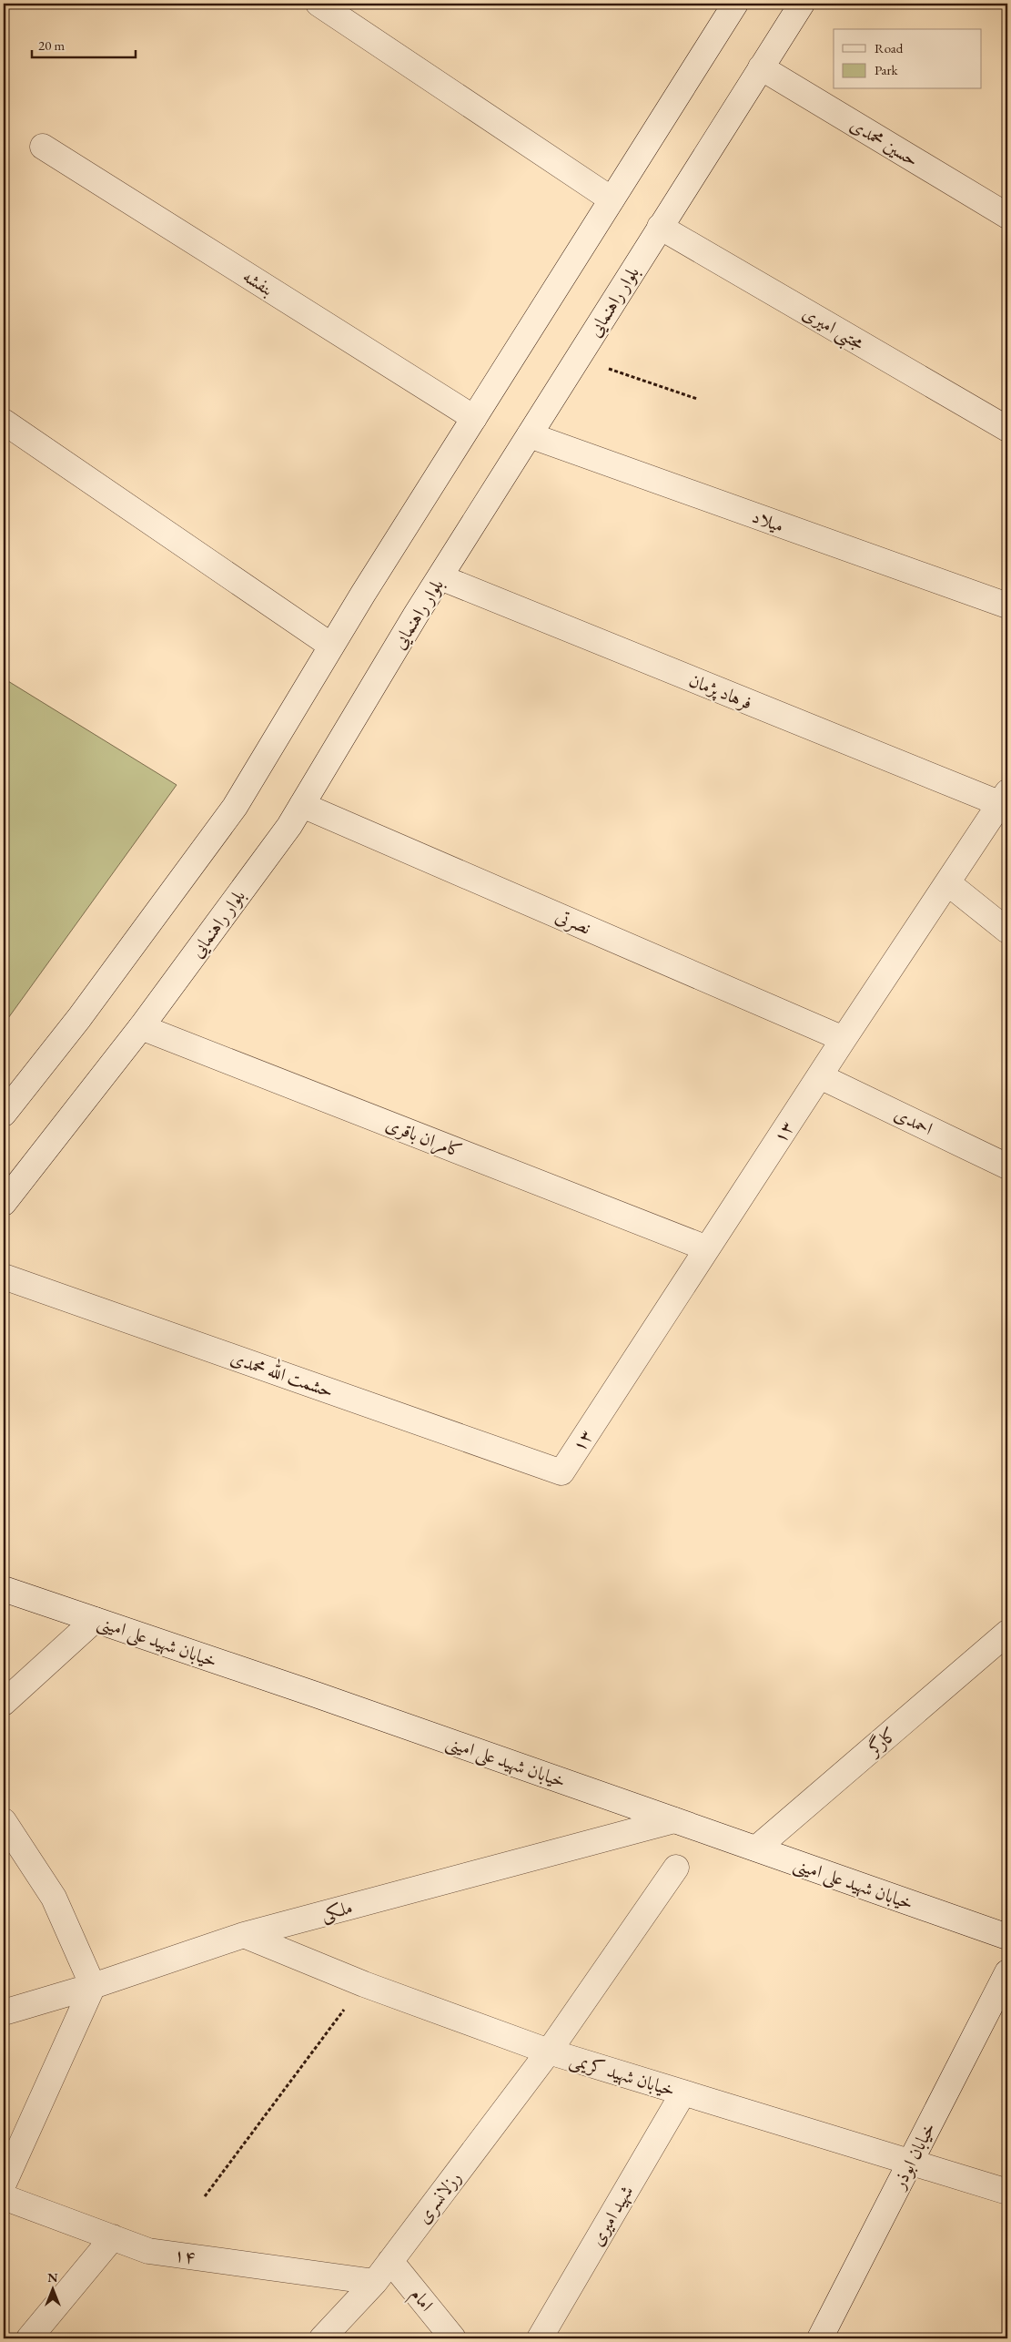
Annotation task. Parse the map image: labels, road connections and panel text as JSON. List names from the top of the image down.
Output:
{
  "streets": {
    "street": [
      "حسین محمدی",
      "بنفشه",
      "بلوار راهنمایی",
      "مجتبی امیری",
      "میلاد",
      "فرهاد پژمان",
      "نصرتی",
      "احمدی",
      "۱۳",
      "کامران باقری",
      "حشمت الله محمدی",
      "خیابان شهید علی امینی",
      "کارگر",
      "ملکی",
      "خیابان شهید کریمی",
      "خیابان ابوذر",
      "رزلانسری",
      "شهید امیری",
      "۱۴",
      "امام"
    ]
  },
  "crossings": [
    ["حسین محمدی", "بلوار راهنمایی"],
    ["بلوار راهنمایی", "مجتبی امیری"],
    ["بلوار راهنمایی", "میلاد"],
    ["بلوار راهنمایی", "فرهاد پژمان"],
    ["بلوار راهنمایی", "نصرتی"],
    ["بلوار راهنمایی", "کامران باقری"],
    ["فرهاد پژمان", "۱۳"],
    ["نصرتی", "۱۳"],
    ["احمدی", "۱۳"],
    ["۱۳", "کامران باقری"],
    ["۱۳", "حشمت الله محمدی"],
    ["خیابان شهید علی امینی", "کارگر"],
    ["خیابان شهید علی امینی", "ملکی"],
    ["ملکی", "خیابان شهید کریمی"],
    ["خیابان شهید کریمی", "خیابان ابوذر"],
    ["خیابان شهید کریمی", "رزلانسری"],
    ["خیابان شهید کریمی", "شهید امیری"],
    ["رزلانسری", "۱۴"],
    ["رزلانسری", "امام"]
  ],
  "legend": ["Road", "Park"],
  "scale_bar": "20 m",
  "north": "top"
}
